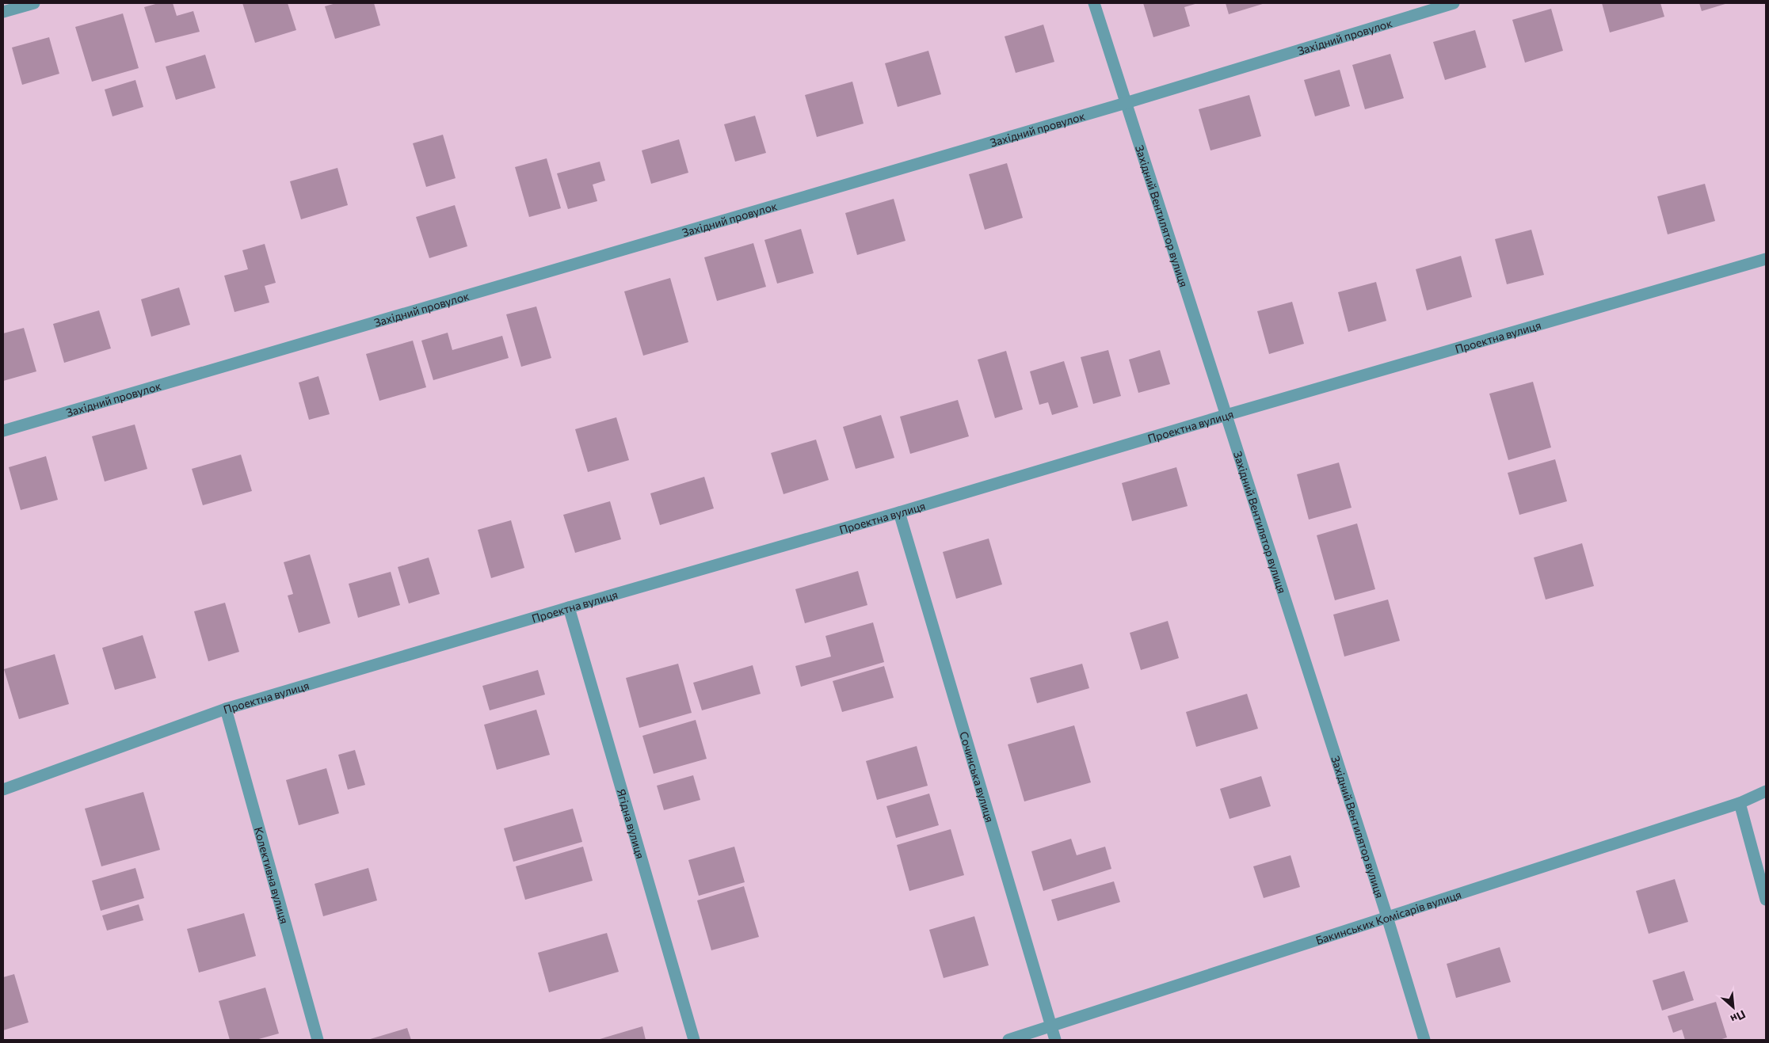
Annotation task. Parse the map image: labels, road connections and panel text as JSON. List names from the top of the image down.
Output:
{
  "streets": {
    "street": [
      "Західний провулок",
      "Західний Вентилятор вулиця",
      "Проектна вулиця",
      "Сочинська вулиця",
      "Ягідна вулиця",
      "Колективна вулиця",
      "Бакинських Комісарів вулиця"
    ]
  },
  "crossings": [
    ["Західний провулок", "Західний Вентилятор вулиця"],
    ["Західний Вентилятор вулиця", "Проектна вулиця"],
    ["Західний Вентилятор вулиця", "Бакинських Комісарів вулиця"],
    ["Проектна вулиця", "Сочинська вулиця"],
    ["Проектна вулиця", "Ягідна вулиця"],
    ["Проектна вулиця", "Колективна вулиця"],
    ["Сочинська вулиця", "Бакинських Комісарів вулиця"]
  ],
  "north": "bottom right"
}
